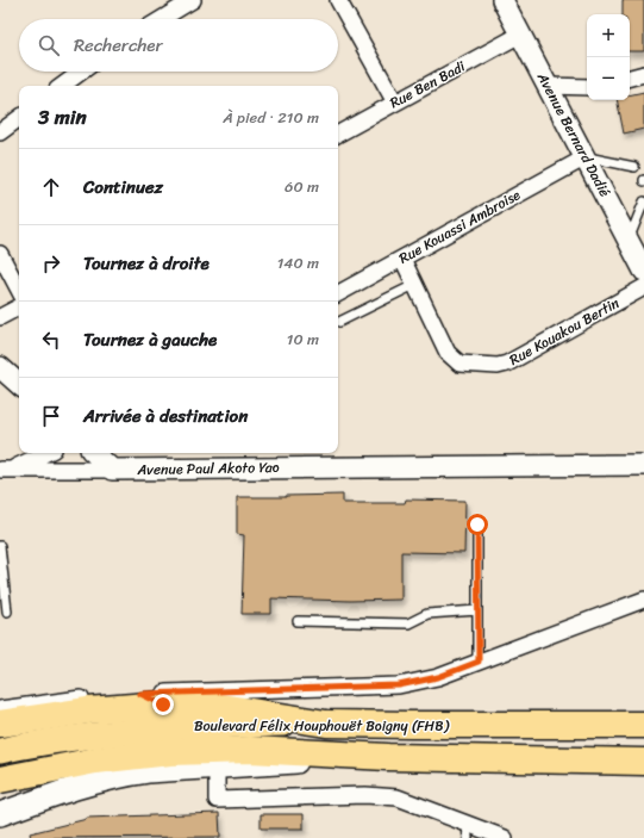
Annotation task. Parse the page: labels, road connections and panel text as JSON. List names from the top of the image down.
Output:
{
  "streets": {
    "highway": ["Boulevard Félix Houphouët Boigny (FHB)"],
    "street": [
      "Rue Ben Badi",
      "Avenue Bernard Dadié",
      "Rue Kouassi Ambroise",
      "Rue Kouakou Bertin",
      "Avenue Paul Akoto Yao"
    ]
  },
  "crossings": [
    ["Rue Ben Badi", "Avenue Bernard Dadié"],
    ["Avenue Bernard Dadié", "Rue Kouassi Ambroise"],
    ["Rue Kouassi Ambroise", "Rue Kouakou Bertin"]
  ],
  "page": {
    "map_buttons": ["+", "−"],
    "search": "Rechercher",
    "heading": ["3 min", "À pied · 210 m"],
    "list": [
      ["Continuez", "60 m"],
      ["Tournez à droite", "140 m"],
      ["Tournez à gauche", "10 m"],
      "Arrivée à destination"
    ]
  }
}
